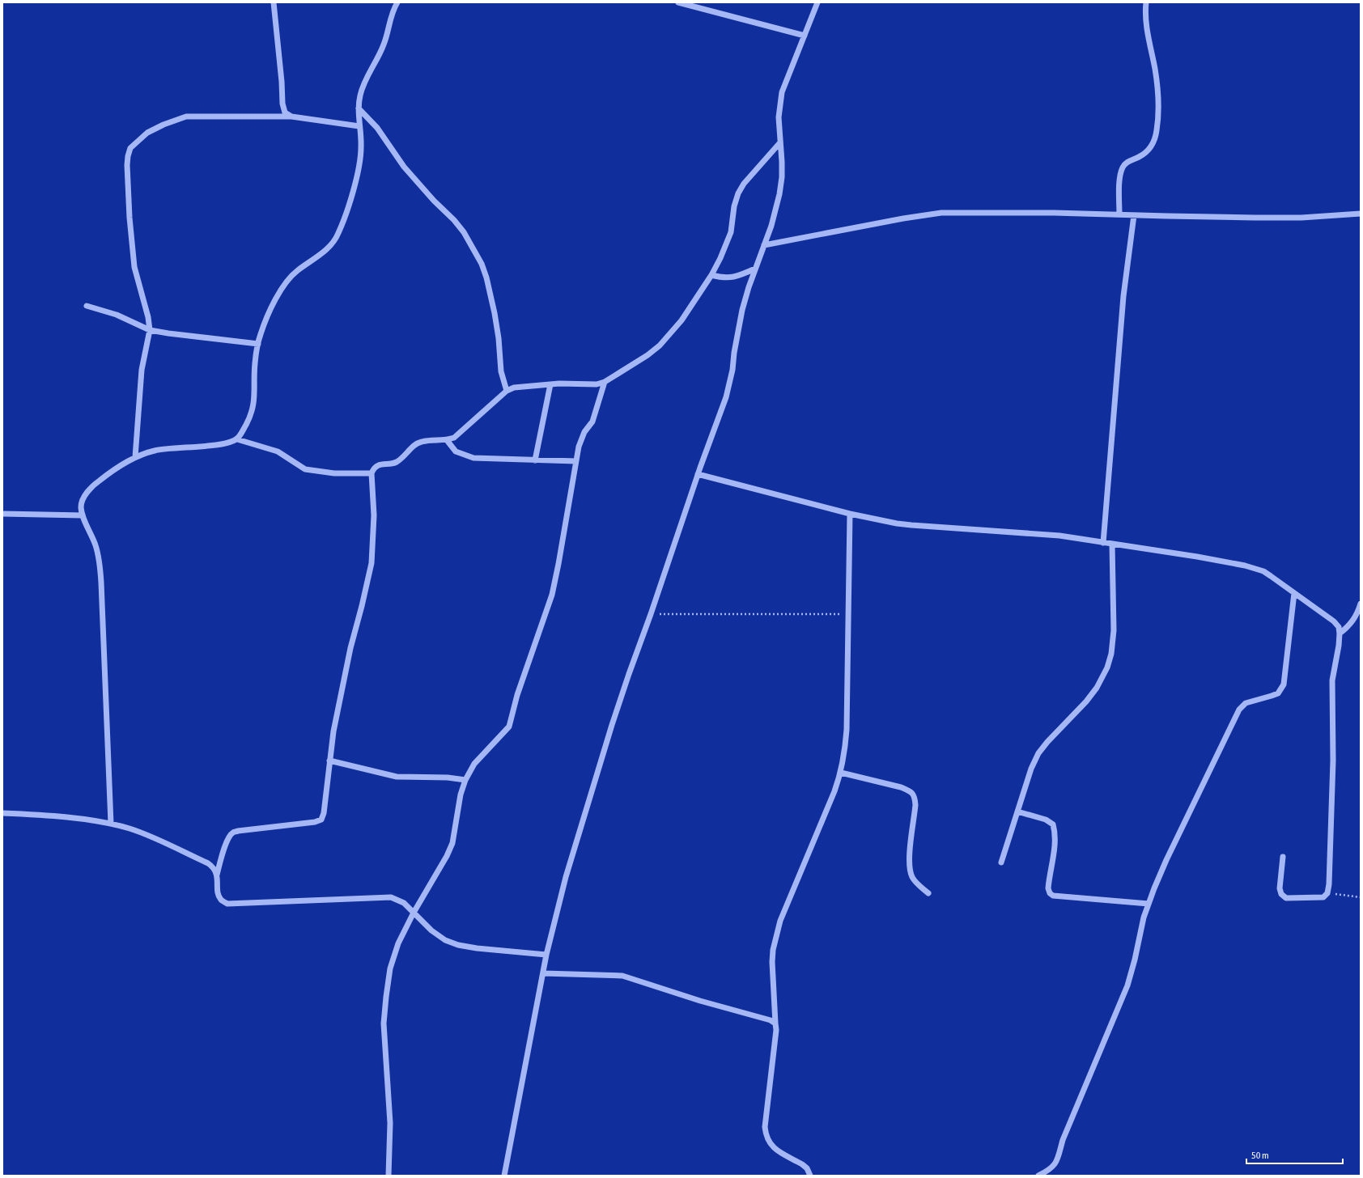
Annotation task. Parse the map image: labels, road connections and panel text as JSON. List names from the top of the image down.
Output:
{
  "scale_bar": "50 m"
}
